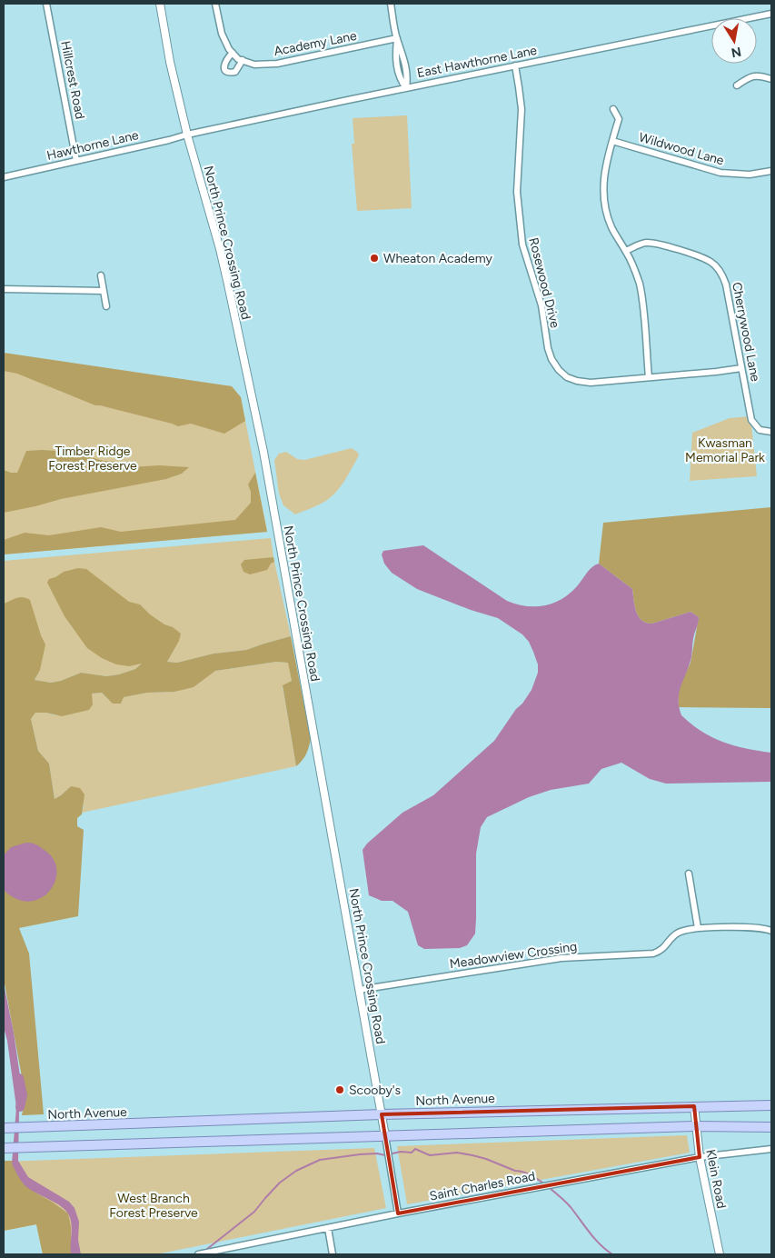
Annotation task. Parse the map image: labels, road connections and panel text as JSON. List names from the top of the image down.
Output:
{
  "streets": {
    "main road": ["North Avenue"],
    "street": [
      "Academy Lane",
      "East Hawthorne Lane",
      "Hillcrest Road",
      "Hawthorne Lane",
      "Wildwood Lane",
      "North Prince Crossing Road",
      "Rosewood Drive",
      "Cherrywood Lane",
      "Meadowview Crossing",
      "Klein Road",
      "Saint Charles Road"
    ]
  },
  "crossings": [
    ["East Hawthorne Lane", "Hawthorne Lane"],
    ["East Hawthorne Lane", "North Prince Crossing Road"],
    ["East Hawthorne Lane", "Rosewood Drive"],
    ["Hillcrest Road", "Hawthorne Lane"],
    ["Hawthorne Lane", "North Prince Crossing Road"],
    ["North Prince Crossing Road", "Meadowview Crossing"],
    ["North Prince Crossing Road", "North Avenue"],
    ["North Prince Crossing Road", "Saint Charles Road"],
    ["Rosewood Drive", "Cherrywood Lane"],
    ["North Avenue", "Klein Road"],
    ["Klein Road", "Saint Charles Road"]
  ],
  "parks": ["Kwasman Memorial Park", "Timber Ridge Forest Preserve", "West Branch Forest Preserve"],
  "places": ["Wheaton Academy", "Scooby's"],
  "north": "bottom"
}
